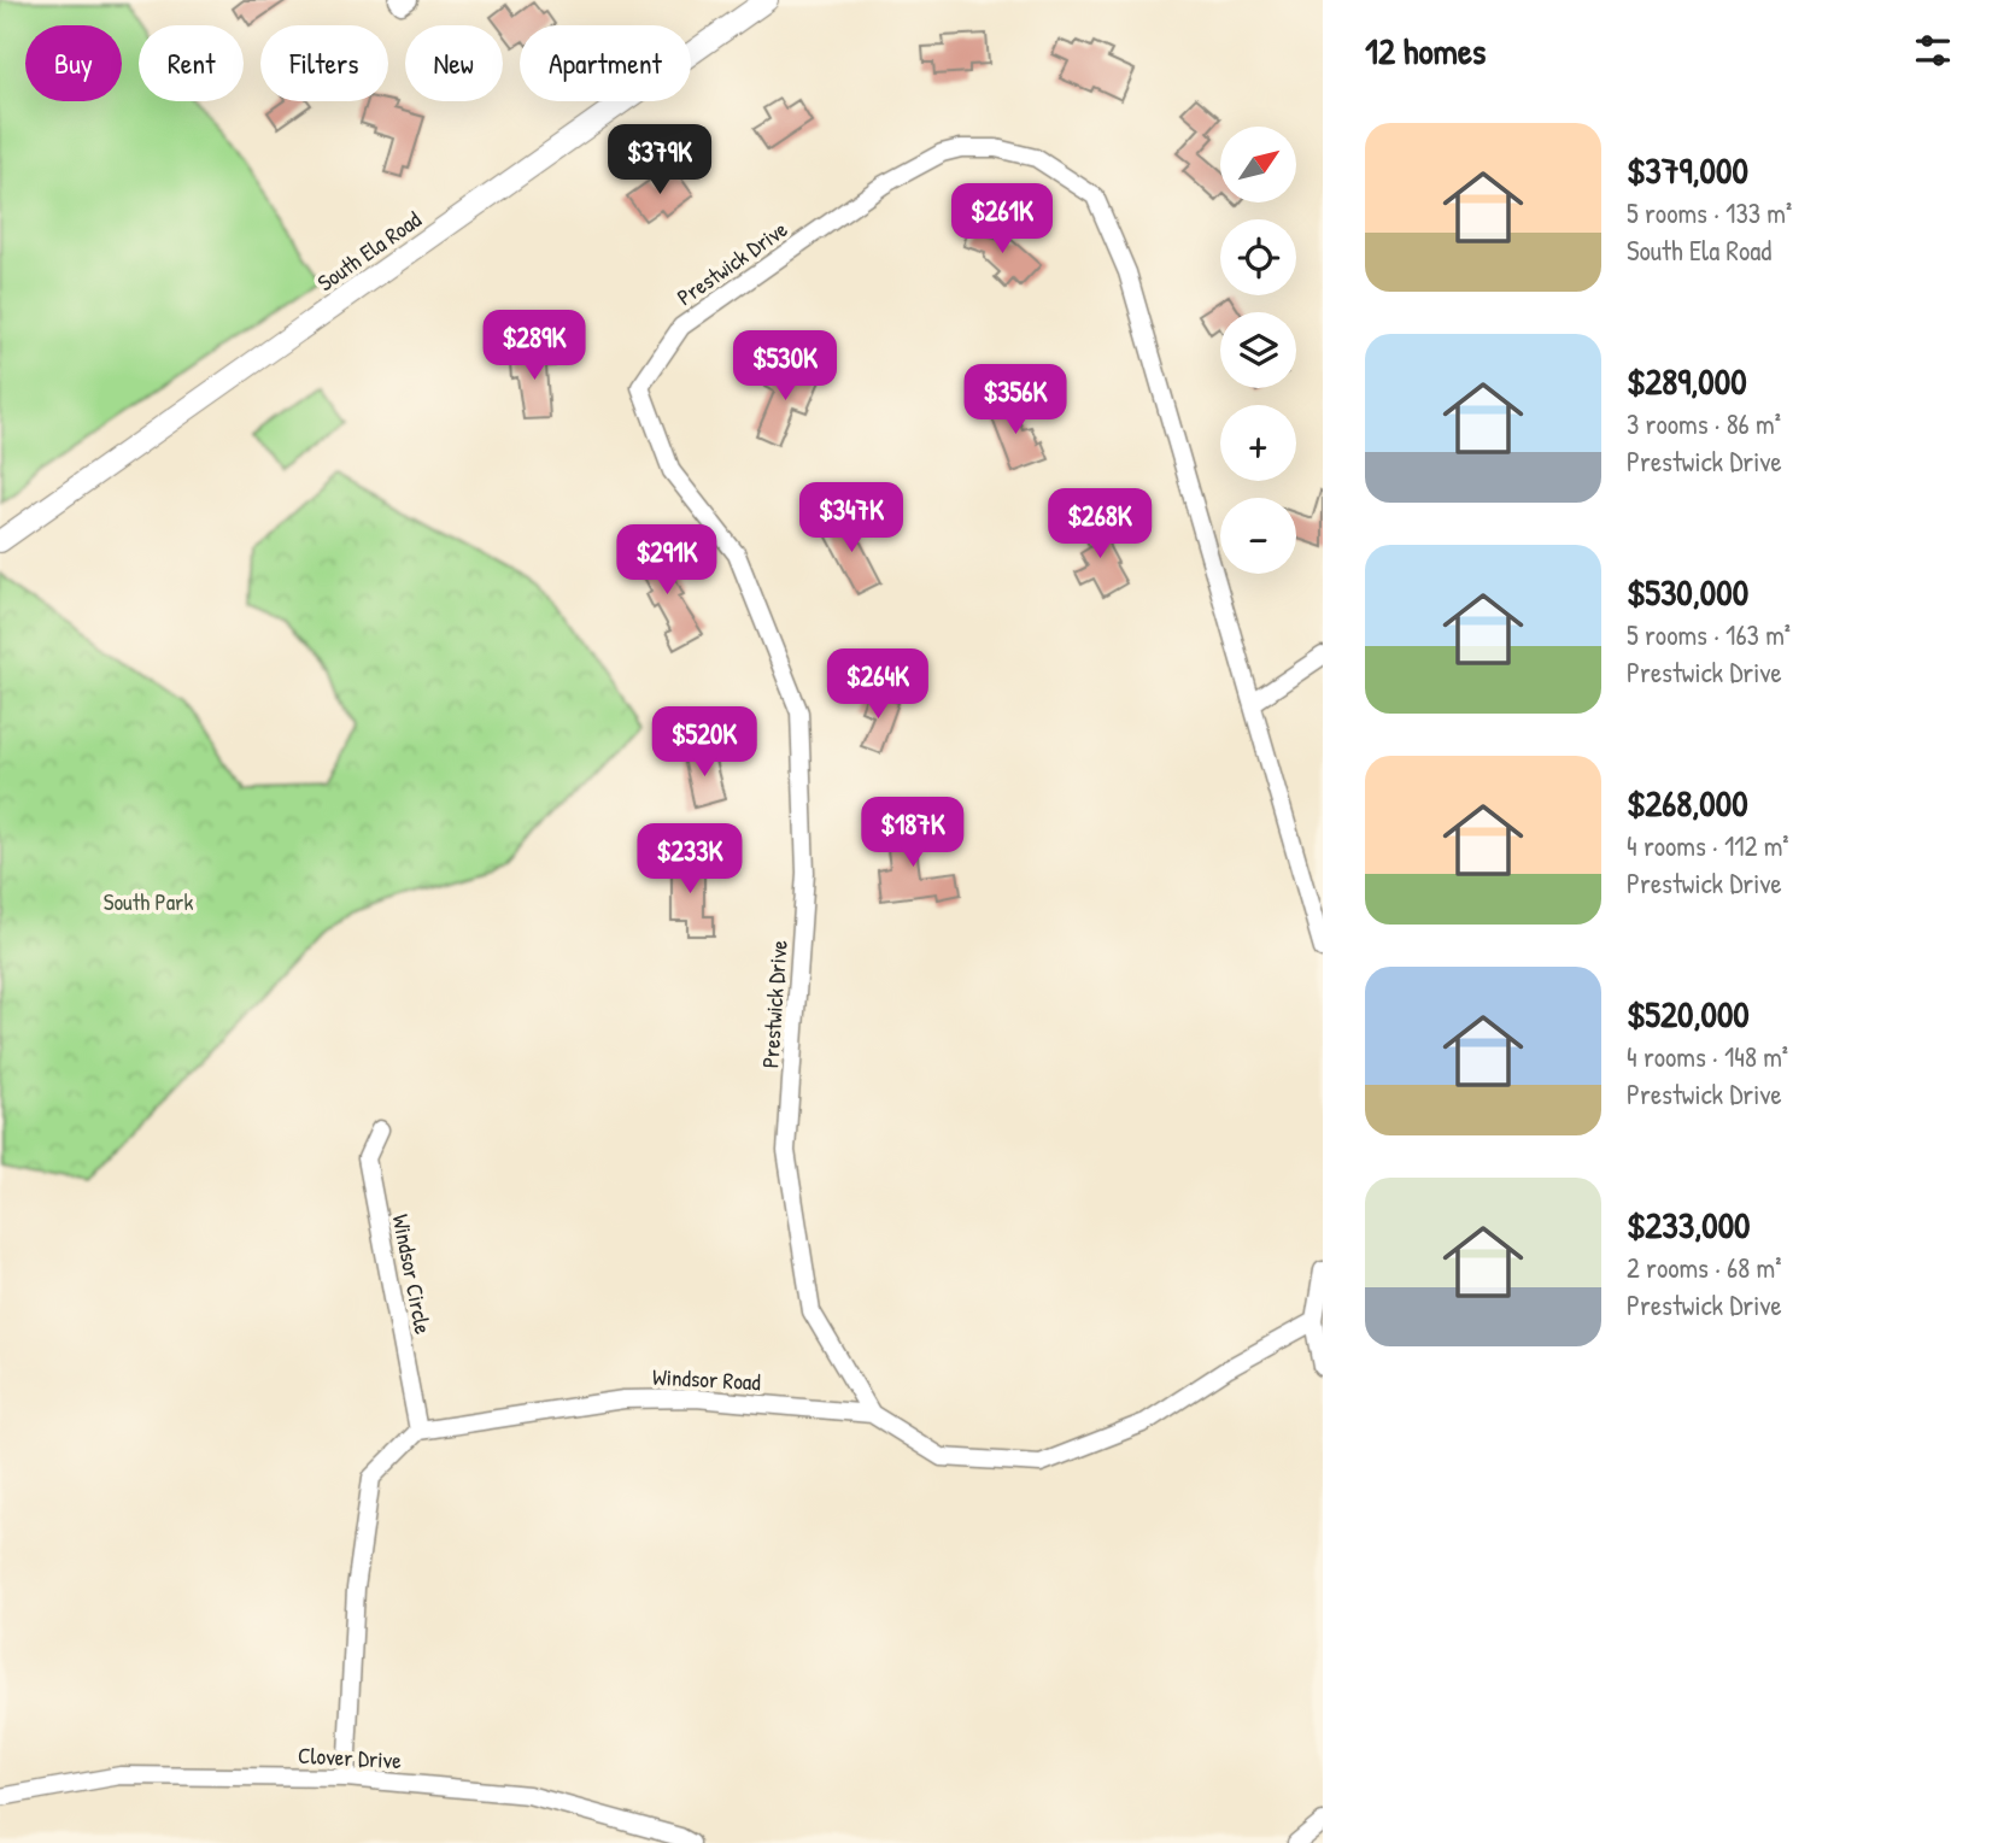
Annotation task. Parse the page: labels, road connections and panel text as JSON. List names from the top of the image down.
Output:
{
  "streets": {
    "main road": ["South Ela Road"],
    "street": [
      "Prestwick Drive",
      "Windsor Circle",
      "Windsor Road",
      "Clover Drive"
    ]
  },
  "crossings": [
    ["Prestwick Drive", "Windsor Road"],
    ["Windsor Circle", "Windsor Road"]
  ],
  "parks": ["South Park"],
  "north": "top right",
  "page": {
    "heading": "12 homes",
    "chip": [
      "Buy",
      "Rent",
      "Filters",
      "New",
      "Apartment"
    ],
    "list": [
      {
        "name": "$379,000",
        "note": "5 rooms · 133 m² · South Ela Road"
      },
      {
        "name": "$289,000",
        "note": "3 rooms · 86 m² · Prestwick Drive"
      },
      {
        "name": "$530,000",
        "note": "5 rooms · 163 m² · Prestwick Drive"
      },
      {
        "name": "$268,000",
        "note": "4 rooms · 112 m² · Prestwick Drive"
      },
      {
        "name": "$520,000",
        "note": "4 rooms · 148 m² · Prestwick Drive"
      },
      {
        "name": "$233,000",
        "note": "2 rooms · 68 m² · Prestwick Drive"
      }
    ],
    "price": [
      "$379K",
      "$261K",
      "$289K",
      "$530K",
      "$356K",
      "$347K",
      "$268K",
      "$291K",
      "$264K",
      "$520K",
      "$187K",
      "$233K"
    ],
    "map_buttons": ["+", "−"]
  }
}
